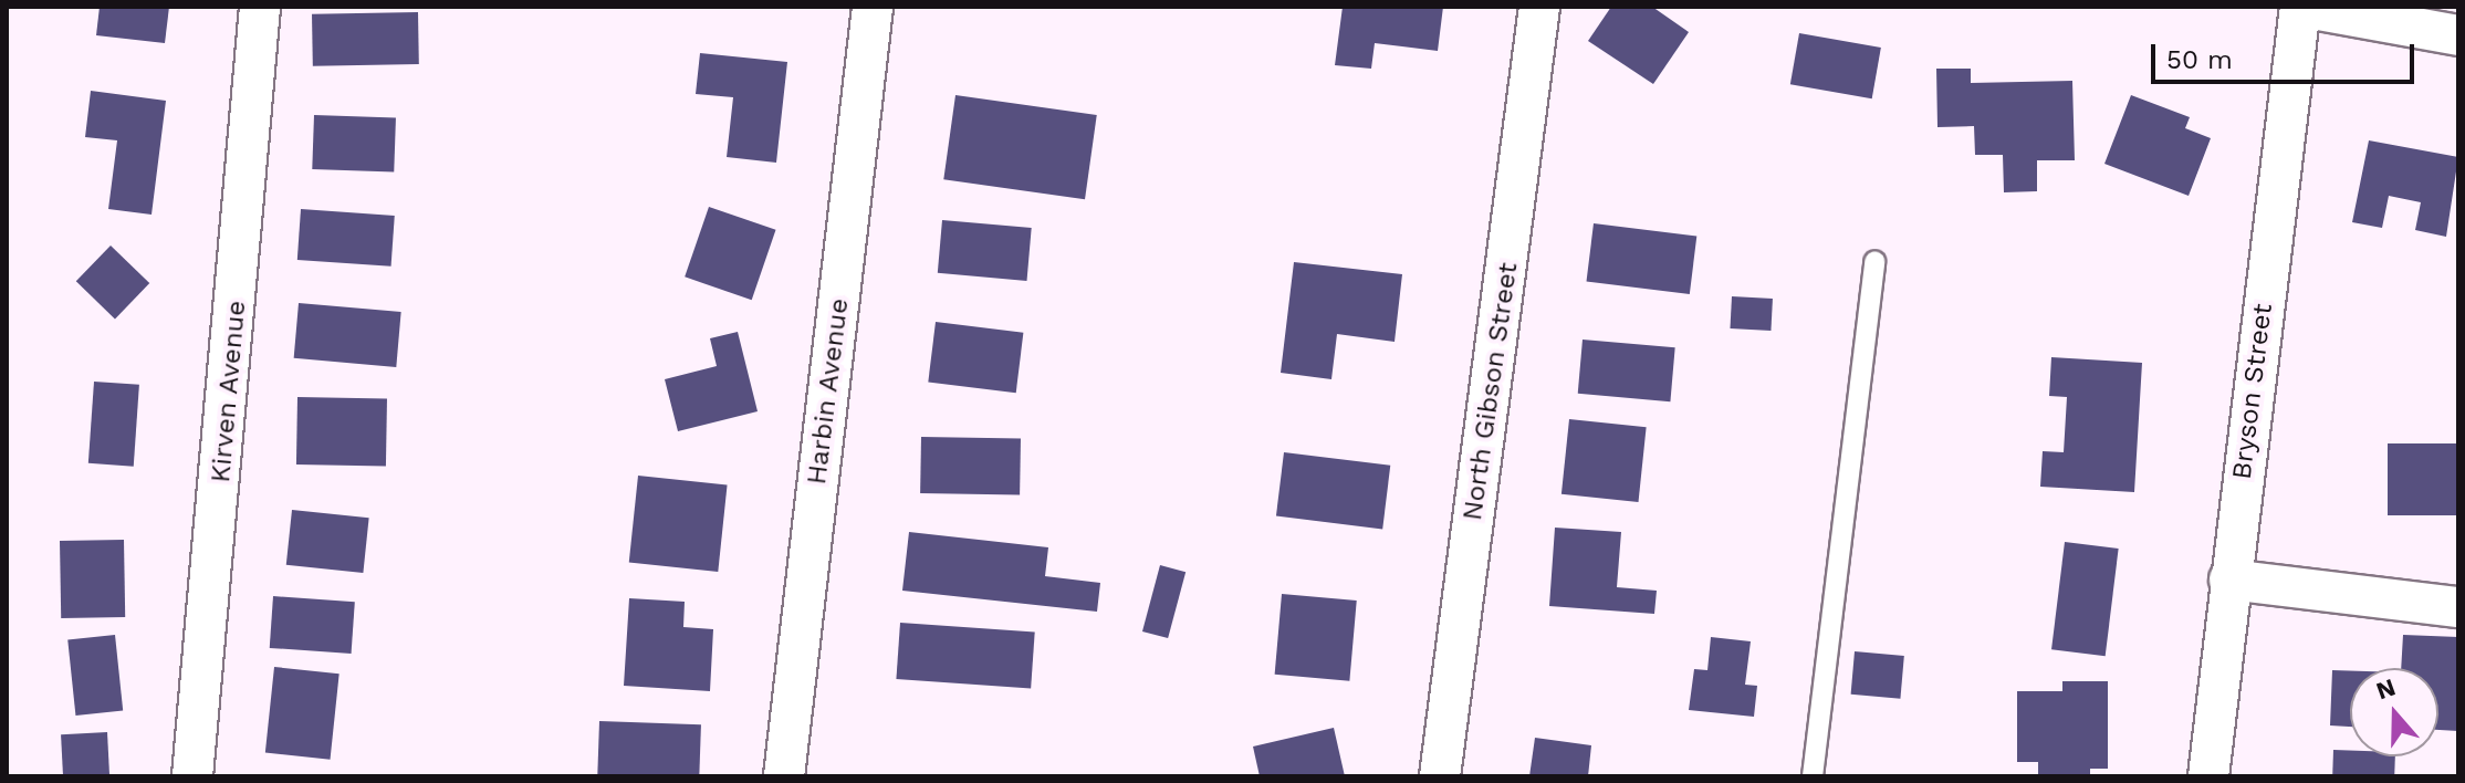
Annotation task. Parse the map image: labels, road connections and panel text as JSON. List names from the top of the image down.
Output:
{
  "streets": {
    "street": [
      "Kirven Avenue",
      "Harbin Avenue",
      "North Gibson Street",
      "Bryson Street"
    ]
  },
  "scale_bar": "50 m",
  "north": "top"
}
